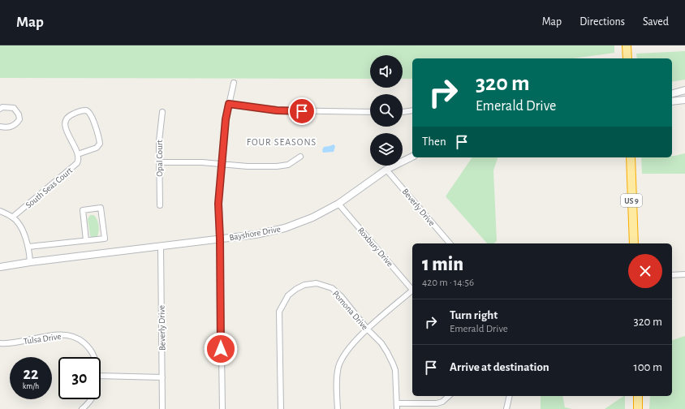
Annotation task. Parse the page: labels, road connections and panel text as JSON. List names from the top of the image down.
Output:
{
  "streets": {
    "highway": ["US 9"],
    "street": [
      "Opal Court",
      "South Seas Court",
      "Beverly Drive",
      "Bayshore Drive",
      "Roxbury Drive",
      "Pomona Drive",
      "Tulsa Drive"
    ]
  },
  "crossings": [
    ["Beverly Drive", "Bayshore Drive"],
    ["Bayshore Drive", "Roxbury Drive"]
  ],
  "districts": ["FOUR SEASONS"],
  "page": {
    "header": "Map",
    "nav": ["Map", "Directions", "Saved"],
    "turn": ["320 m", "Emerald Drive"],
    "then": "Then",
    "heading": ["1 min", "420 m · 14:56"],
    "list": [
      {
        "name": "Turn right",
        "note": "Emerald Drive",
        "value": "320 m"
      },
      {
        "name": "Arrive at destination",
        "value": "100 m"
      }
    ],
    "speed": "22 km/h",
    "limit": "30"
  }
}
